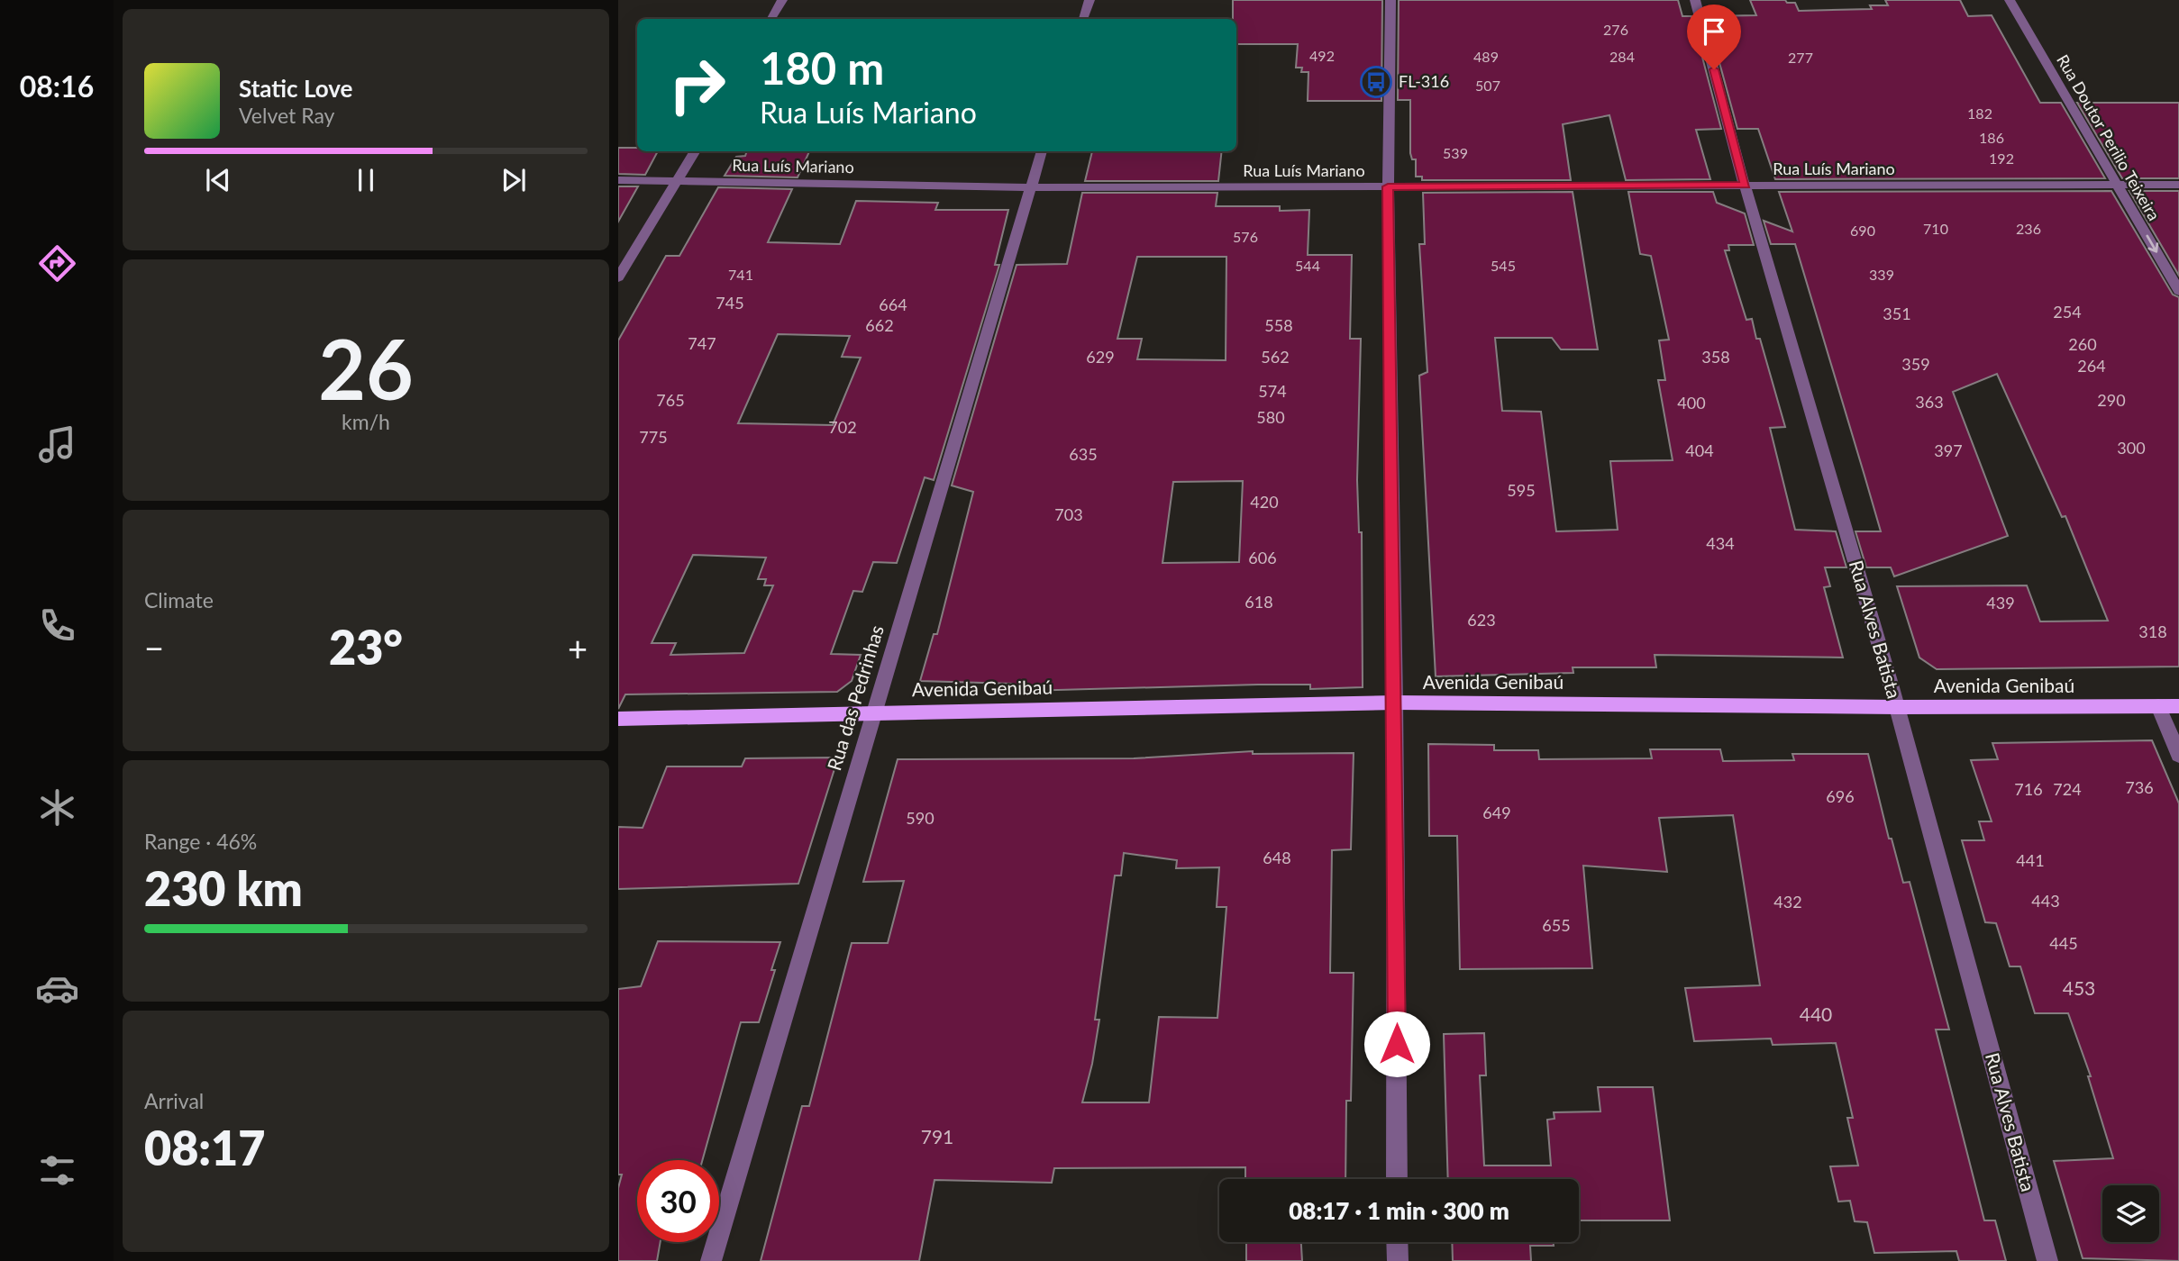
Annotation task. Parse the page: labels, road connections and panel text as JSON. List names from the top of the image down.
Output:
{
  "streets": {
    "main road": ["Avenida Genibaú"],
    "street": [
      "Rua Doutor Perilio Teixeira",
      "Rua Luís Mariano",
      "Rua Alves Batista",
      "Rua das Pedrinhas"
    ]
  },
  "crossings": [
    ["Rua Doutor Perilio Teixeira", "Rua Luís Mariano"],
    ["Rua Luís Mariano", "Rua Alves Batista"],
    ["Rua Luís Mariano", "Rua das Pedrinhas"],
    ["Rua Alves Batista", "Avenida Genibaú"],
    ["Avenida Genibaú", "Rua das Pedrinhas"]
  ],
  "one_way": ["Rua Doutor Perilio Teixeira"],
  "places": {
    "bus stop": ["FL-316"]
  },
  "house_numbers": [
    "276",
    "492",
    "489",
    "284",
    "277",
    "507",
    "182",
    "186",
    "539",
    "192",
    "710",
    "236",
    "690",
    "576",
    "544",
    "545",
    "741",
    "339",
    "745",
    "664",
    "254",
    "351",
    "662",
    "558",
    "747",
    "260",
    "629",
    "562",
    "358",
    "359",
    "264",
    "574",
    "765",
    "290",
    "363",
    "400",
    "580",
    "702",
    "775",
    "300",
    "404",
    "397",
    "635",
    "595",
    "420",
    "703",
    "434",
    "606",
    "618",
    "439",
    "623",
    "318",
    "736",
    "716",
    "724",
    "696",
    "649",
    "590",
    "648",
    "441",
    "443",
    "432",
    "655",
    "445",
    "453",
    "440",
    "791"
  ],
  "page": {
    "tabs": "08:16",
    "turn": ["180 m", "Rua Luís Mariano"],
    "song": ["Static Love", "Velvet Ray"],
    "tile": [
      ["26", "km/h"],
      "Climate",
      ["Range · 46%", "230 km"],
      ["Arrival", "08:17"]
    ],
    "heat": ["−", "23°", "+"],
    "limit": "30",
    "trip": "08:17 · 1 min · 300 m"
  }
}
